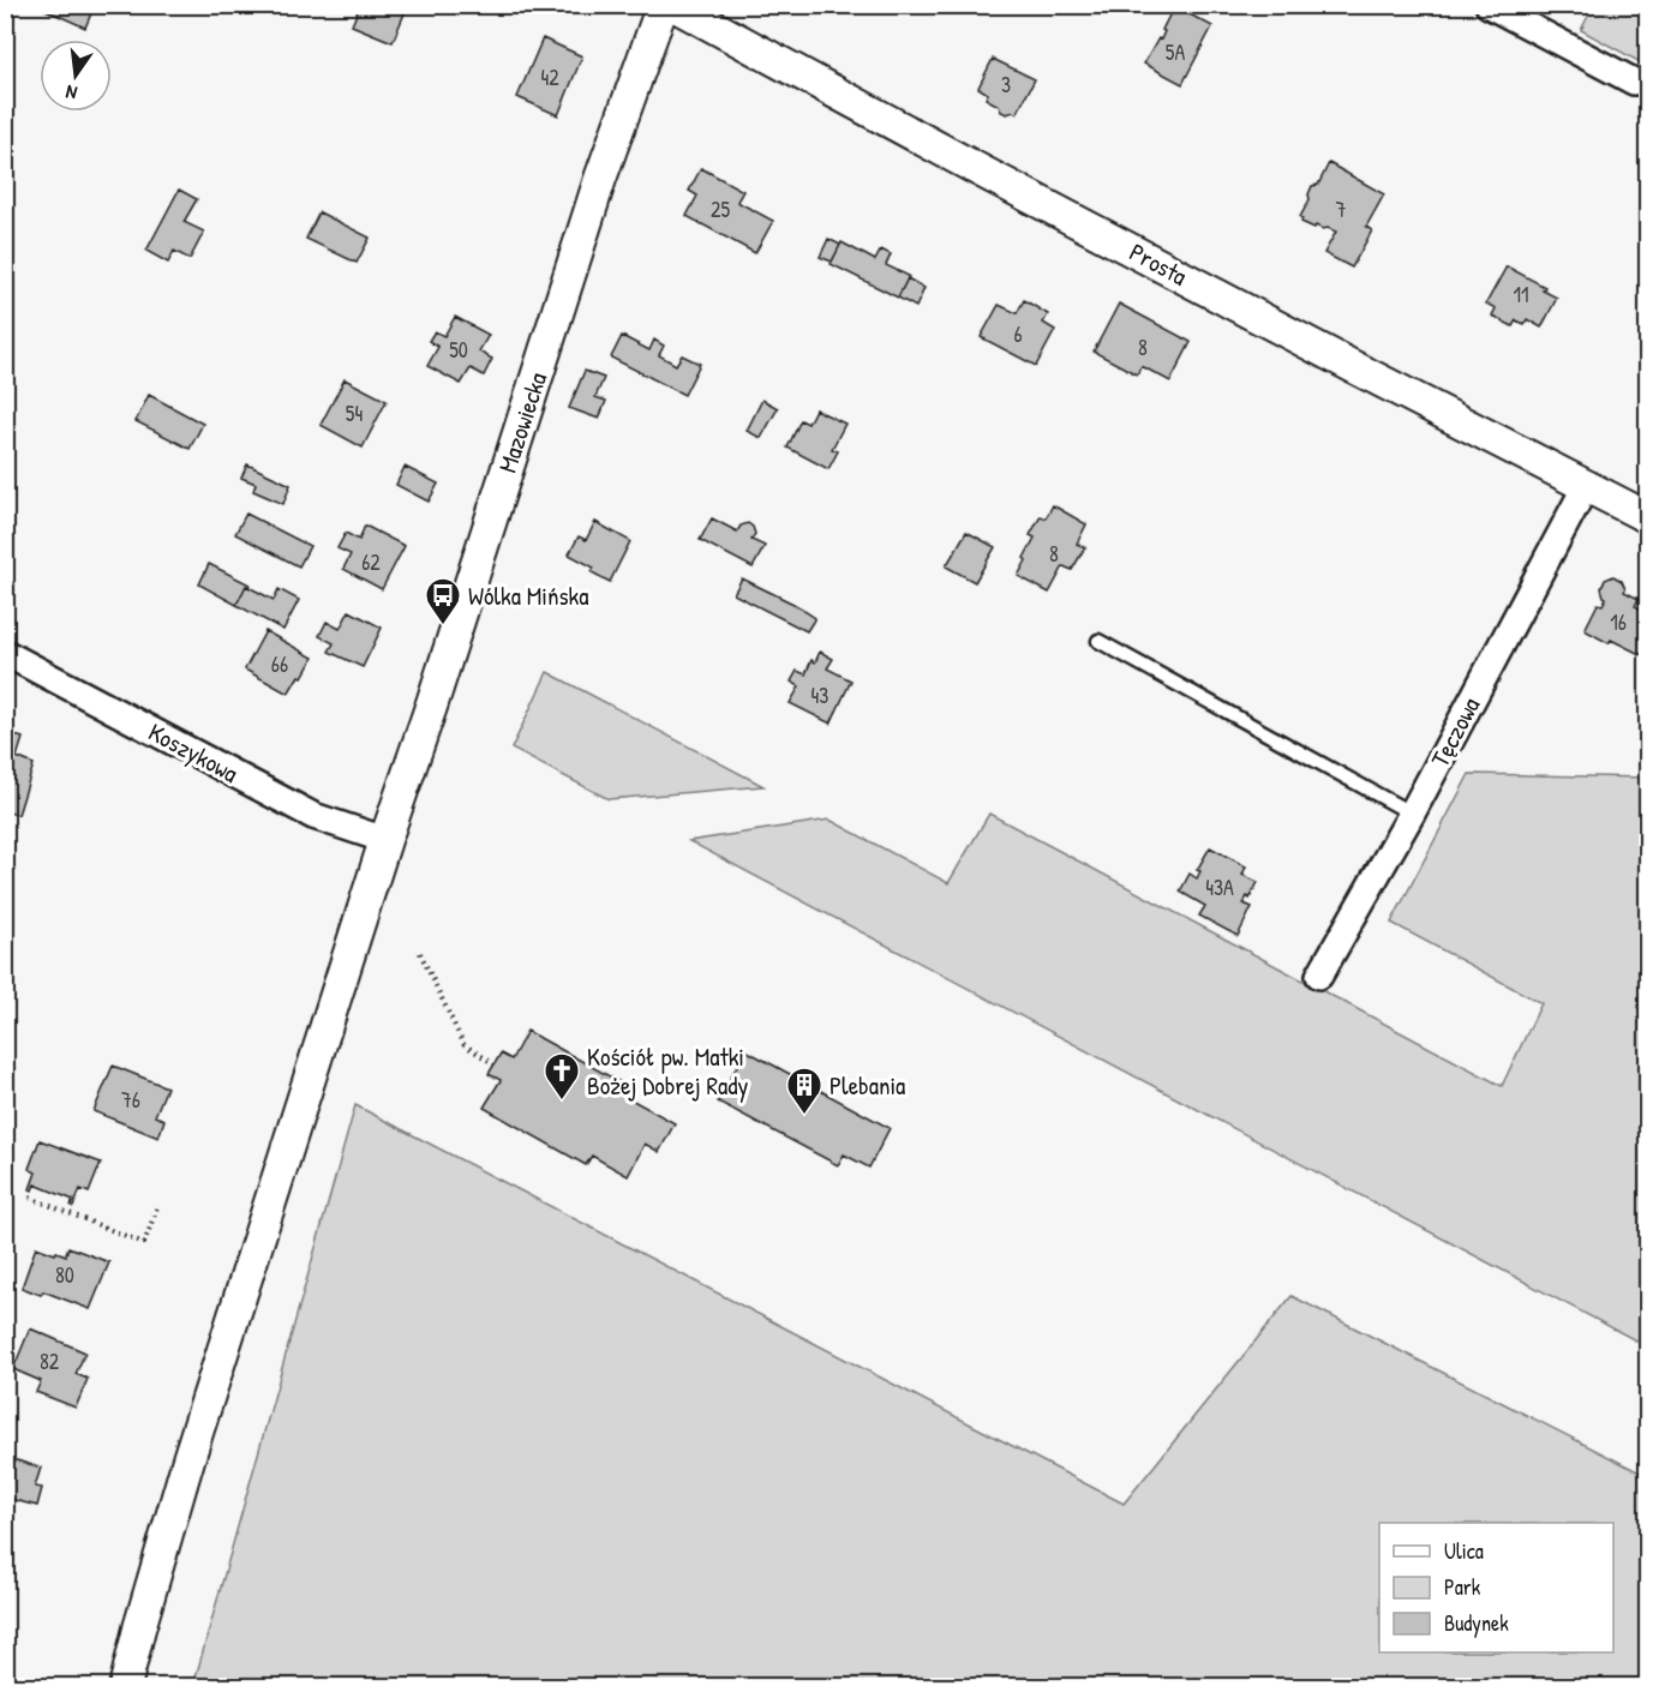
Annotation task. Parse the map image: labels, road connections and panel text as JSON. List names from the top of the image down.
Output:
{
  "streets": {
    "street": [
      "Prosta",
      "Mazowiecka",
      "Tęczowa",
      "Koszykowa"
    ]
  },
  "crossings": [
    ["Prosta", "Tęczowa"],
    ["Mazowiecka", "Koszykowa"]
  ],
  "places": {
    "bus stop": ["Wólka Mińska"],
    "church": ["Kościół pw. Matki Bożej Dobrej Rady"],
    "building": ["Plebania"]
  },
  "house_numbers": [
    "5A",
    "42",
    "3",
    "25",
    "7",
    "11",
    "6",
    "8",
    "50",
    "54",
    "8",
    "62",
    "16",
    "66",
    "43",
    "43A",
    "76",
    "80",
    "82"
  ],
  "legend": ["Ulica", "Park", "Budynek"],
  "north": "bottom"
}
